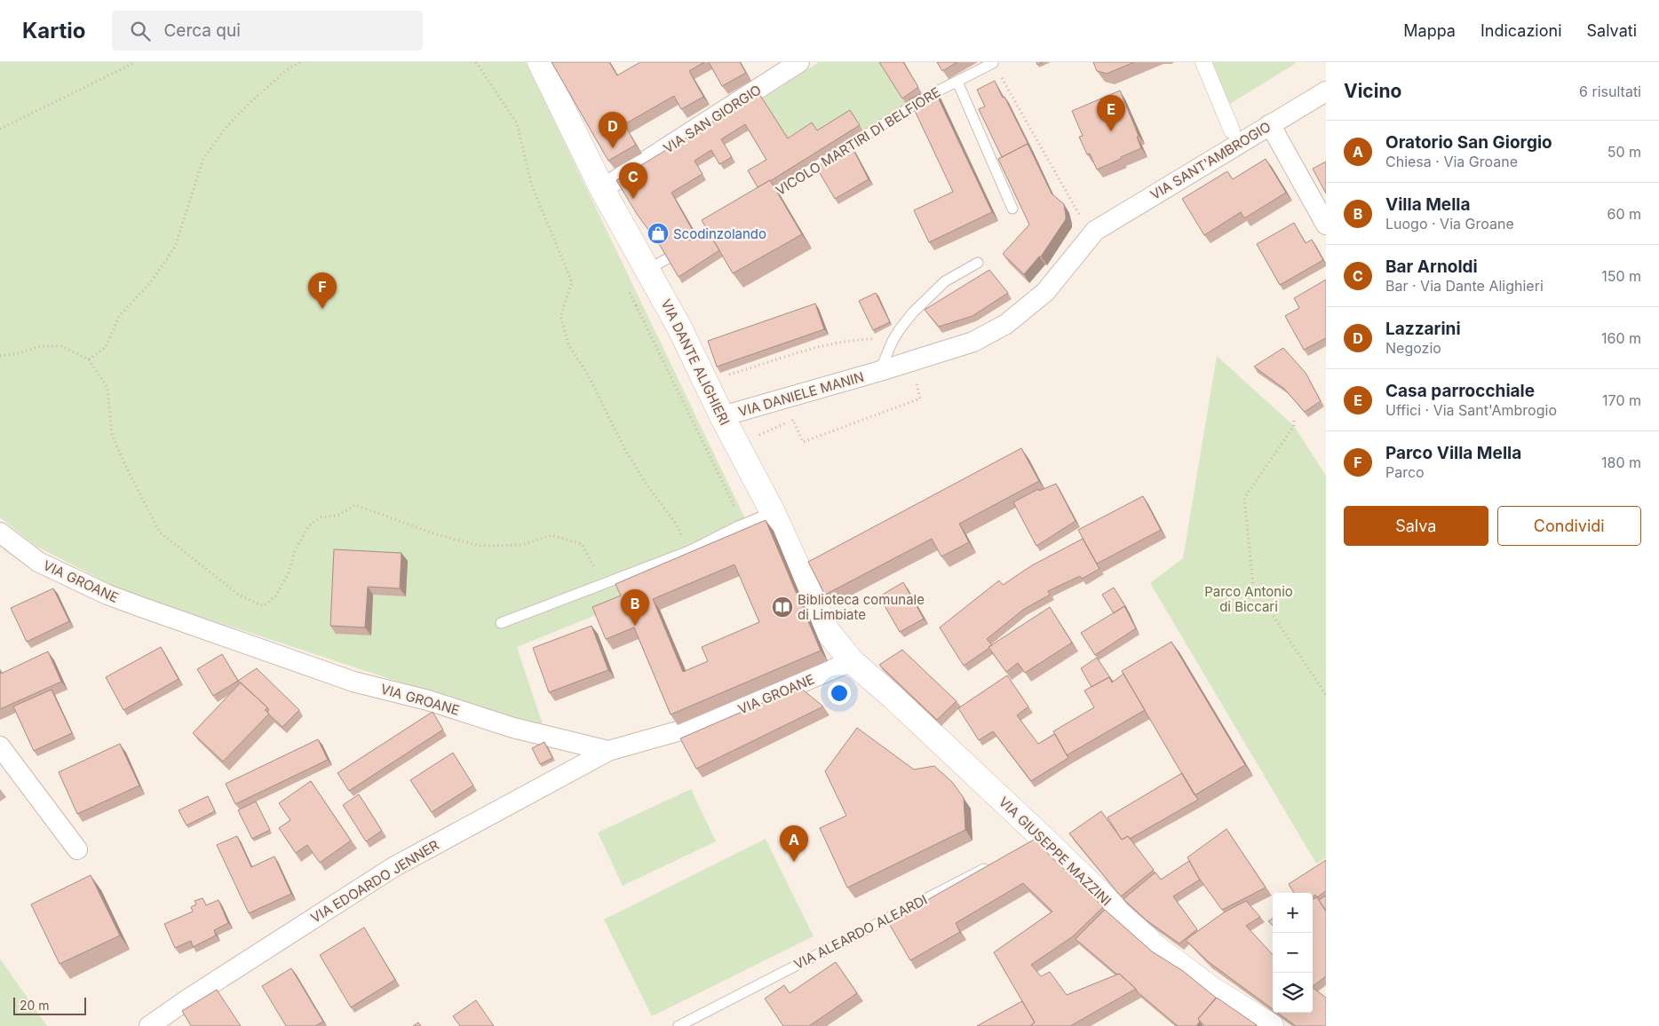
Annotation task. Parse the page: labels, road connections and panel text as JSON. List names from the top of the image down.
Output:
{
  "streets": {
    "street": [
      "VIA SAN GIORGIO",
      "VIA SANT'AMBROGIO",
      "VIA DANTE ALIGHIERI",
      "VIA DANIELE MANIN",
      "VIA GROANE",
      "VIA GIUSEPPE MAZZINI",
      "VIA EDOARDO JENNER"
    ],
    "lane": ["VICOLO MARTIRI DI BELFIORE", "VIA ALEARDO ALEARDI"]
  },
  "crossings": [
    ["VIA SAN GIORGIO", "VIA DANTE ALIGHIERI"],
    ["VIA SANT'AMBROGIO", "VIA DANIELE MANIN"],
    ["VIA DANTE ALIGHIERI", "VIA DANIELE MANIN"],
    ["VIA DANTE ALIGHIERI", "VIA GROANE"],
    ["VIA DANTE ALIGHIERI", "VIA GIUSEPPE MAZZINI"],
    ["VIA GROANE", "VIA GIUSEPPE MAZZINI"],
    ["VIA GROANE", "VIA EDOARDO JENNER"]
  ],
  "parks": ["Parco Antonio di Biccari"],
  "places": {
    "shop": ["Scodinzolando"],
    "library": ["Biblioteca comunale di Limbiate"]
  },
  "scale_bar": "20 m",
  "page": {
    "header": "Kartio",
    "search": "Cerca qui",
    "nav": ["Mappa", "Indicazioni", "Salvati"],
    "heading": ["Vicino", "6 risultati"],
    "pins": [
      "E",
      "D",
      "C",
      "F",
      "B",
      "A"
    ],
    "list": [
      {
        "mark": "A",
        "name": "Oratorio San Giorgio",
        "note": "Chiesa · Via Groane",
        "value": "50 m"
      },
      {
        "mark": "B",
        "name": "Villa Mella",
        "note": "Luogo · Via Groane",
        "value": "60 m"
      },
      {
        "mark": "C",
        "name": "Bar Arnoldi",
        "note": "Bar · Via Dante Alighieri",
        "value": "150 m"
      },
      {
        "mark": "D",
        "name": "Lazzarini",
        "note": "Negozio",
        "value": "160 m"
      },
      {
        "mark": "E",
        "name": "Casa parrocchiale",
        "note": "Uffici · Via Sant'Ambrogio",
        "value": "170 m"
      },
      {
        "mark": "F",
        "name": "Parco Villa Mella",
        "note": "Parco",
        "value": "180 m"
      }
    ],
    "buttons": ["Salva", "Condividi"],
    "map_buttons": ["+", "−"],
    "scale": "20 m"
  }
}
